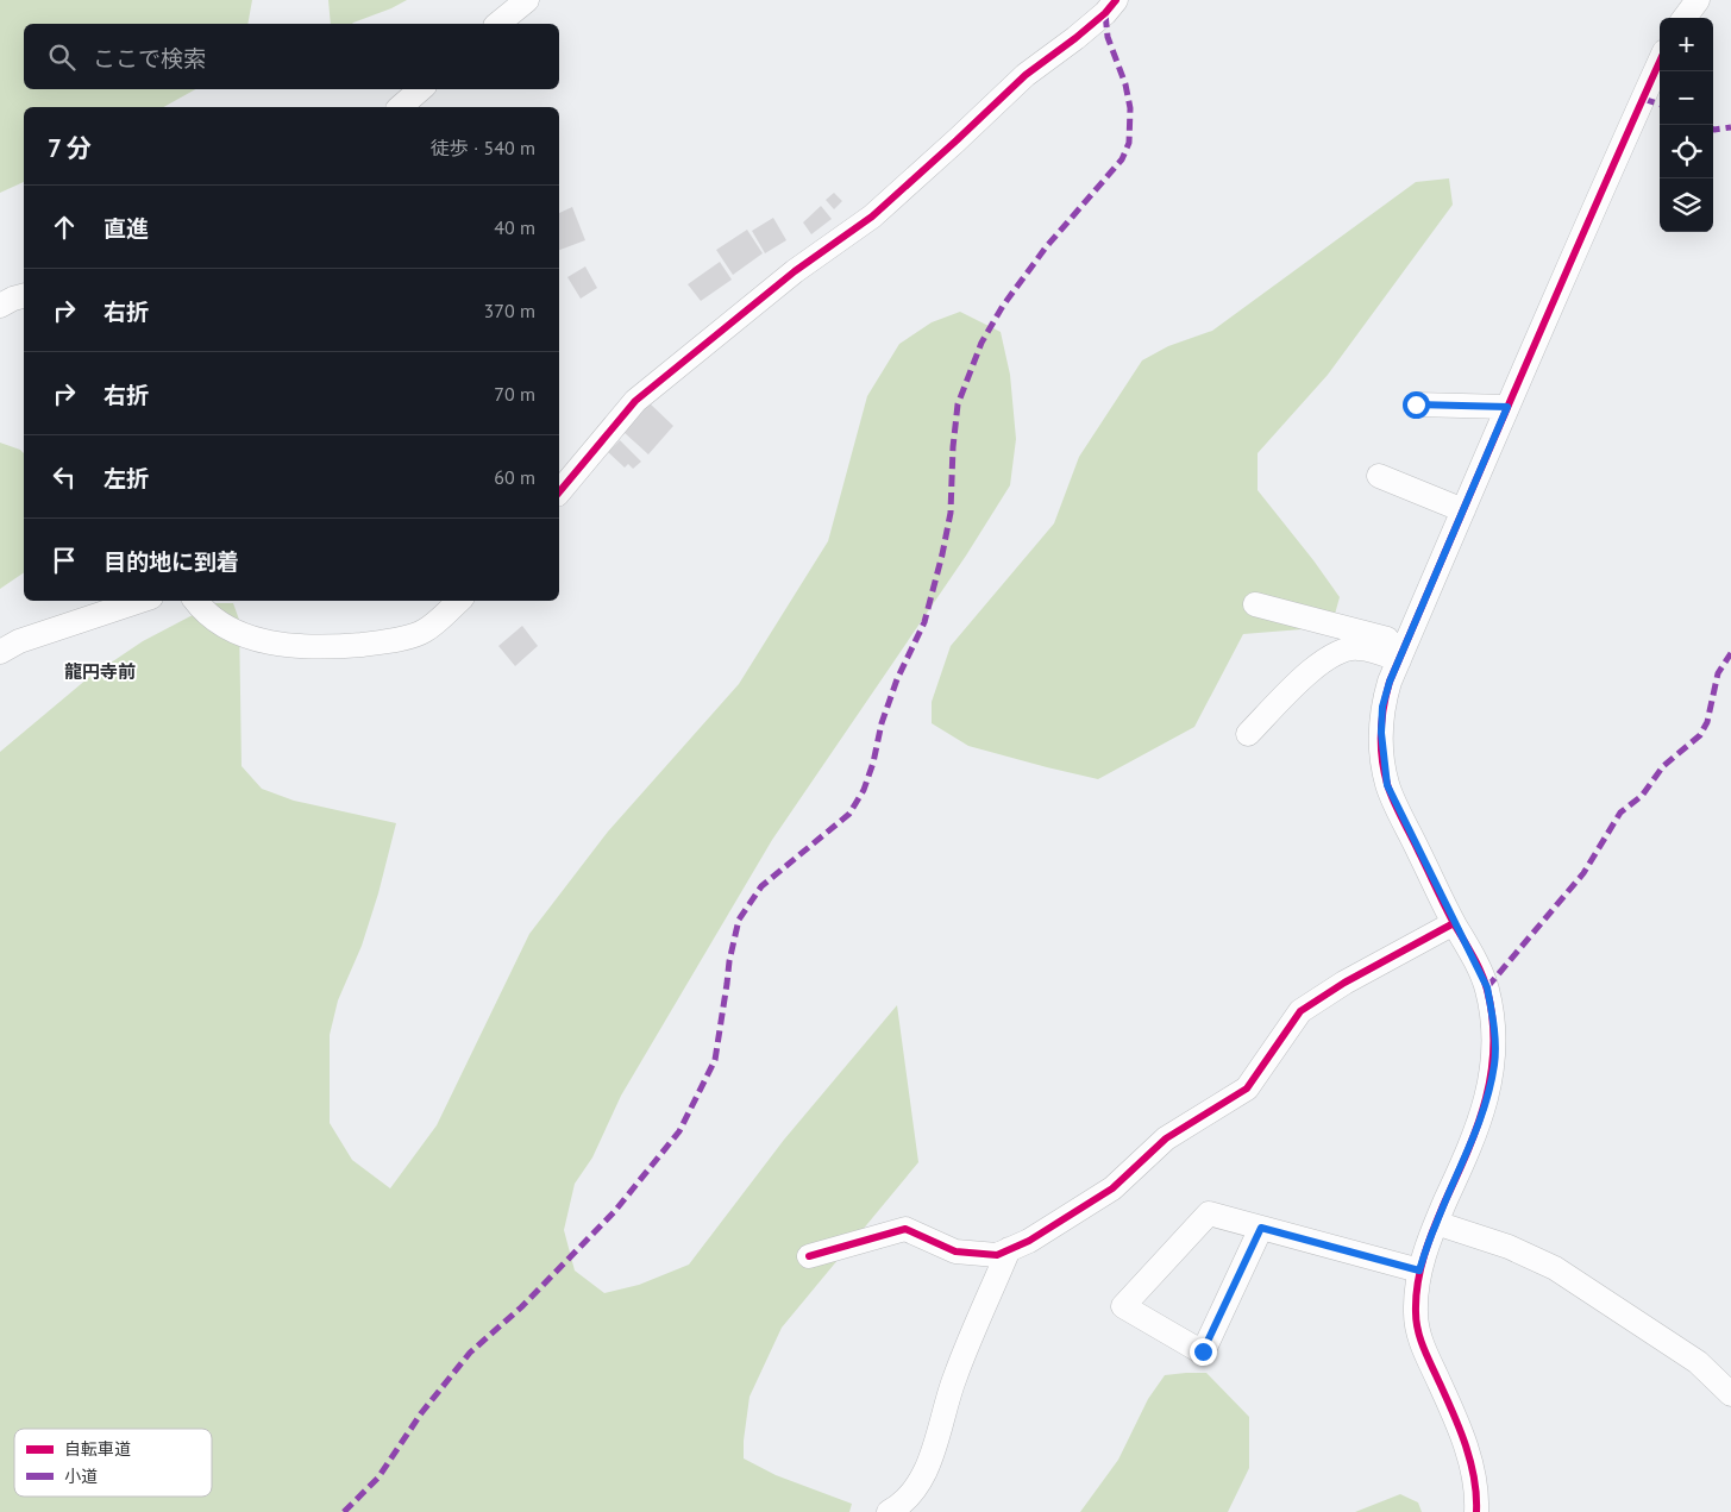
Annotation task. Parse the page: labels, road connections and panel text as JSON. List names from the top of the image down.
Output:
{
  "districts": ["龍円寺前"],
  "legend": ["自転車道", "小道"],
  "page": {
    "map_buttons": ["+", "−"],
    "search": "ここで検索",
    "heading": ["7 分", "徒歩 · 540 m"],
    "list": [
      ["直進", "40 m"],
      ["右折", "370 m"],
      ["右折", "70 m"],
      ["左折", "60 m"],
      "目的地に到着"
    ]
  }
}
